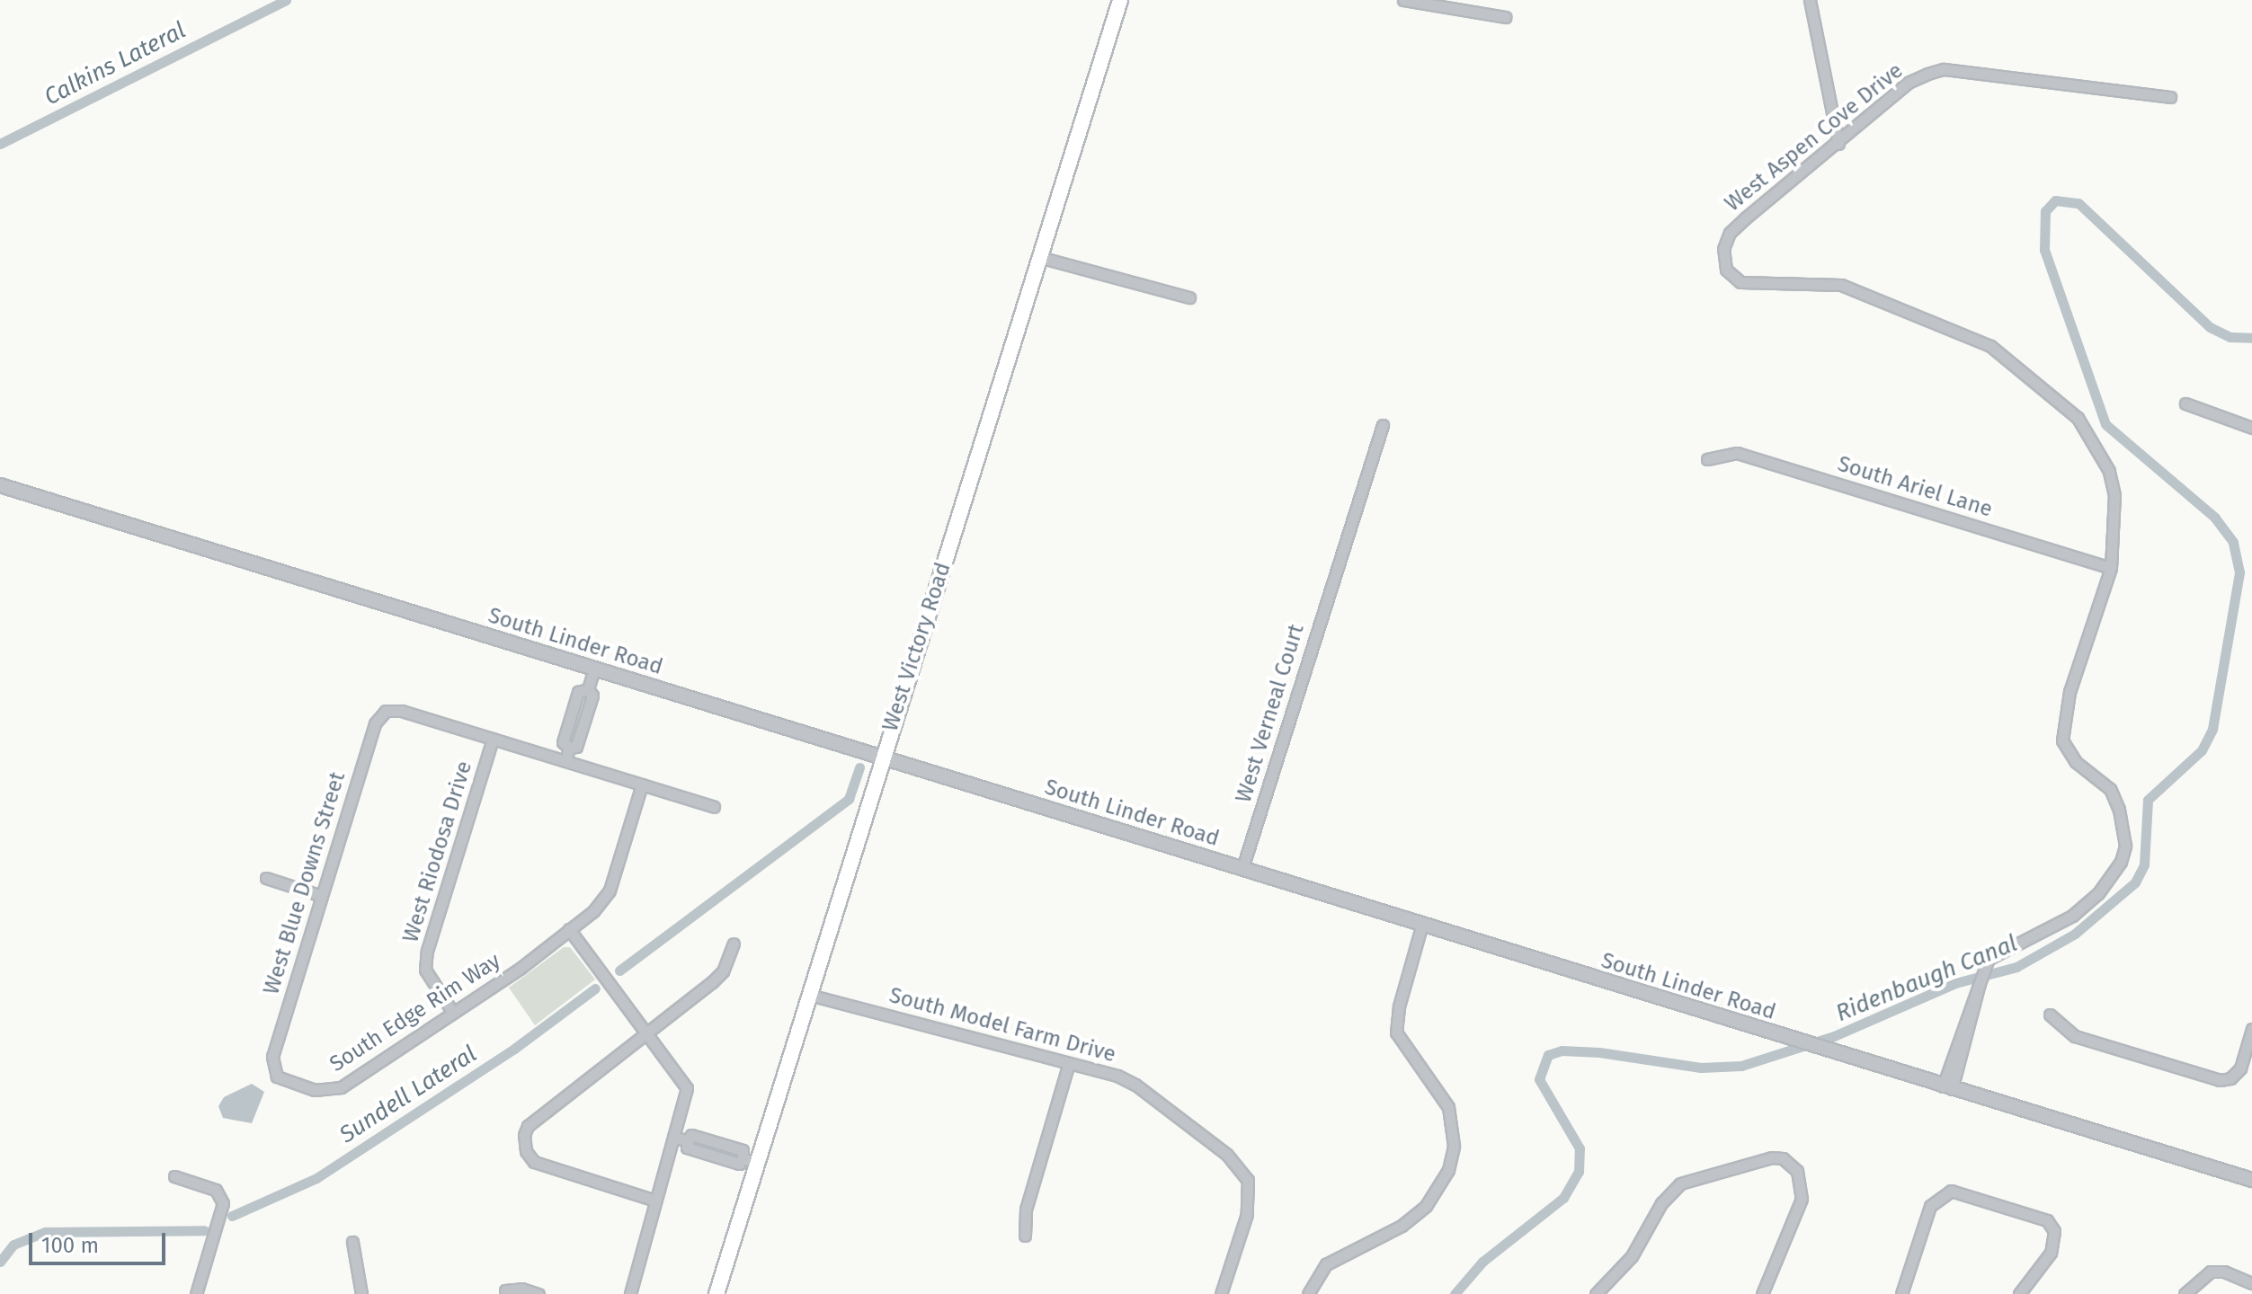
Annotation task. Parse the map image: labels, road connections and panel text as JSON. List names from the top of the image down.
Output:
{
  "streets": {
    "main road": ["West Victory Road"],
    "street": [
      "West Aspen Cove Drive",
      "South Ariel Lane",
      "South Linder Road",
      "West Verneal Court",
      "West Riodosa Drive",
      "West Blue Downs Street",
      "South Edge Rim Way",
      "South Model Farm Drive"
    ]
  },
  "crossings": [
    ["West Aspen Cove Drive", "South Ariel Lane"],
    ["West Aspen Cove Drive", "South Linder Road"],
    ["South Linder Road", "West Victory Road"],
    ["South Linder Road", "West Verneal Court"],
    ["West Victory Road", "South Model Farm Drive"],
    ["West Riodosa Drive", "West Blue Downs Street"],
    ["West Riodosa Drive", "South Edge Rim Way"],
    ["West Blue Downs Street", "South Edge Rim Way"]
  ],
  "water": ["Calkins Lateral", "Ridenbaugh Canal", "Sundell Lateral"],
  "scale_bar": "100 m"
}
